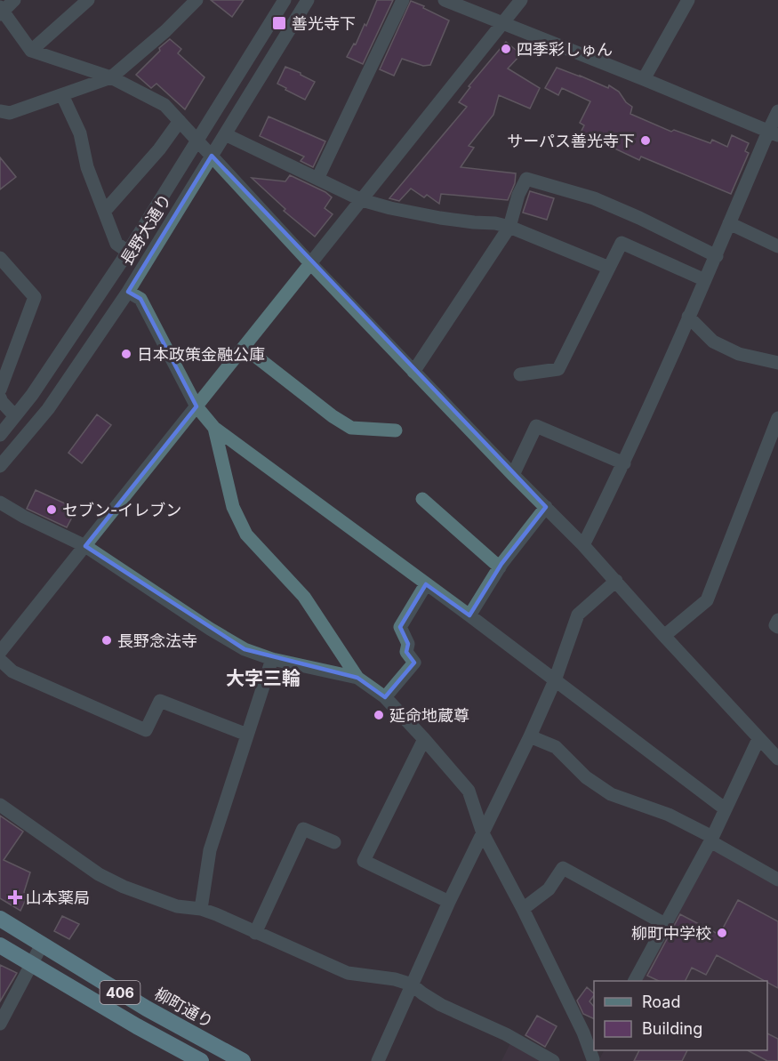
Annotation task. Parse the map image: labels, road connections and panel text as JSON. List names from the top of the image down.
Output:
{
  "streets": {
    "highway": ["406", "柳町通り"],
    "street": ["長野大通り"]
  },
  "districts": ["大字三輪"],
  "places": {
    "transit": ["善光寺下"],
    "other": [
      "四季彩しゅん",
      "サーパス善光寺下",
      "日本政策金融公庫",
      "セブン-イレブン",
      "長野念法寺",
      "延命地蔵尊",
      "柳町中学校"
    ],
    "health": ["山本薬局"]
  },
  "legend": ["Road", "Building"]
}
